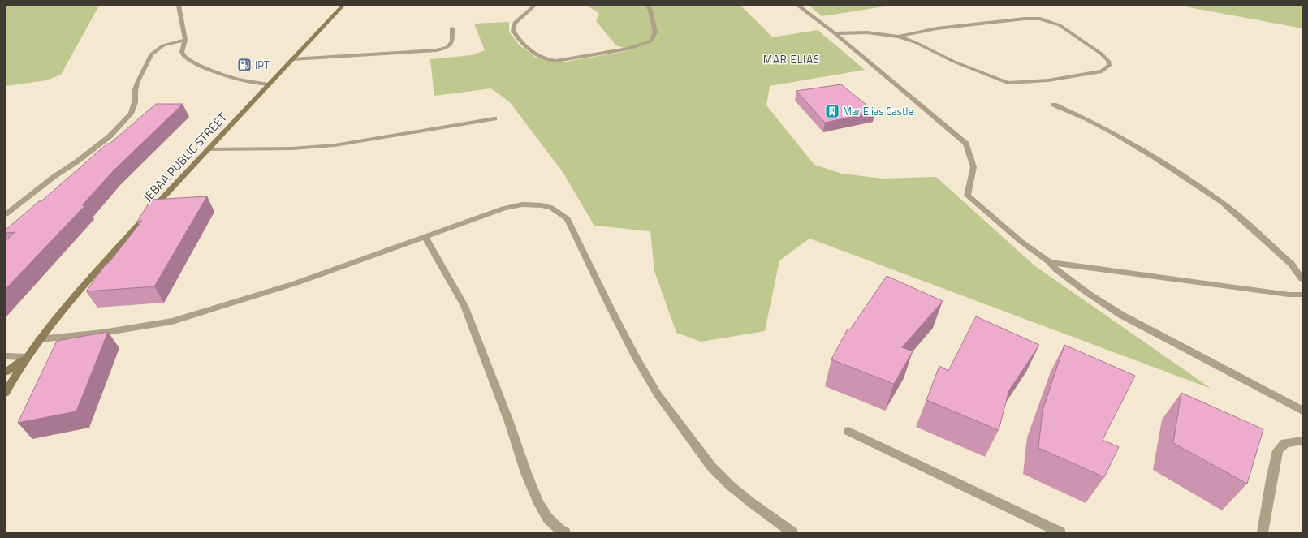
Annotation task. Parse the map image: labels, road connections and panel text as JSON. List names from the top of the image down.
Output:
{
  "streets": {
    "main road": ["JEBAA PUBLIC STREET"]
  },
  "districts": ["MAR ELIAS"],
  "places": {
    "fuel station": ["IPT"],
    "building": ["Mar Elias Castle"]
  }
}
